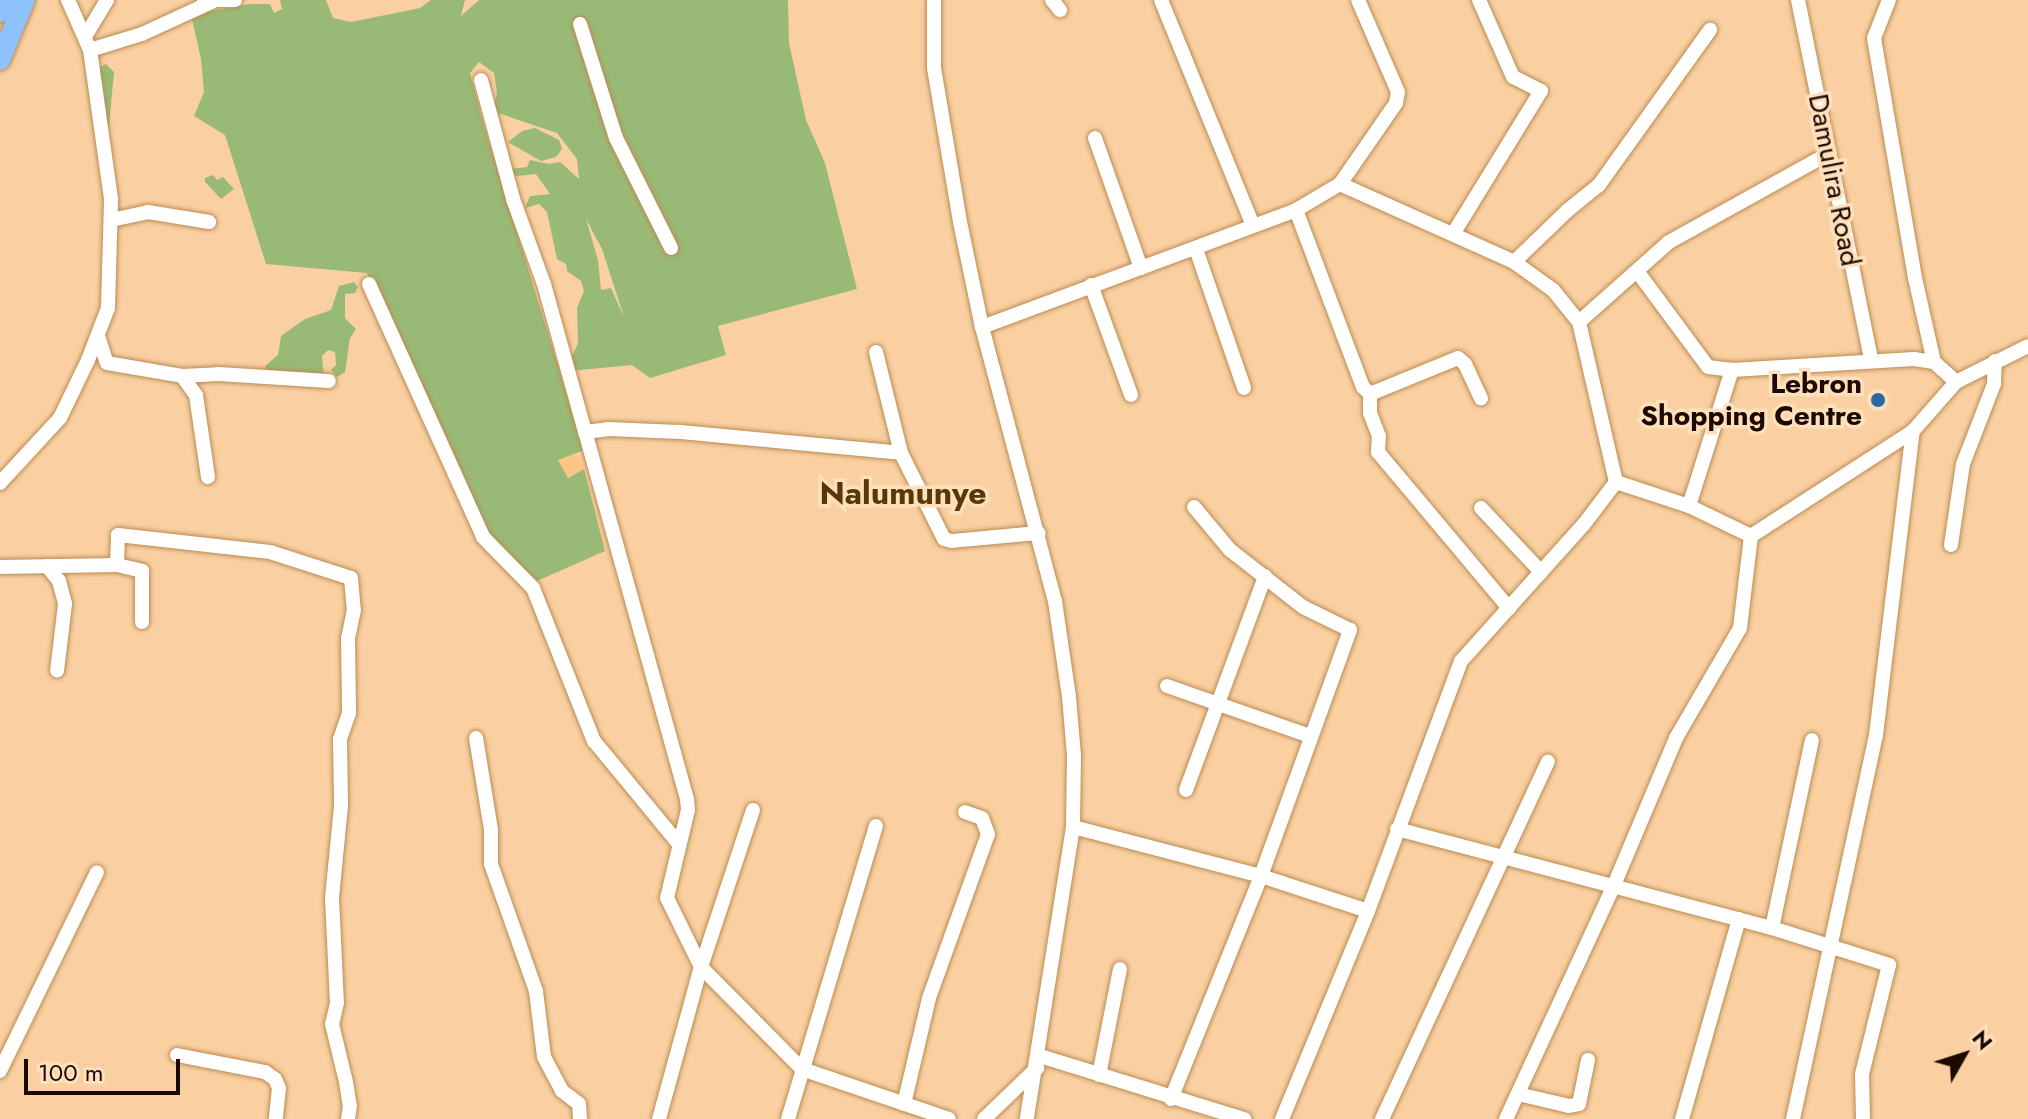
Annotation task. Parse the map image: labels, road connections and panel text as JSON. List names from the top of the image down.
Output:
{
  "streets": {
    "street": ["Damulira Road"]
  },
  "districts": ["Nalumunye"],
  "places": ["Lebron Shopping Centre"],
  "scale_bar": "100 m",
  "north": "top right"
}
